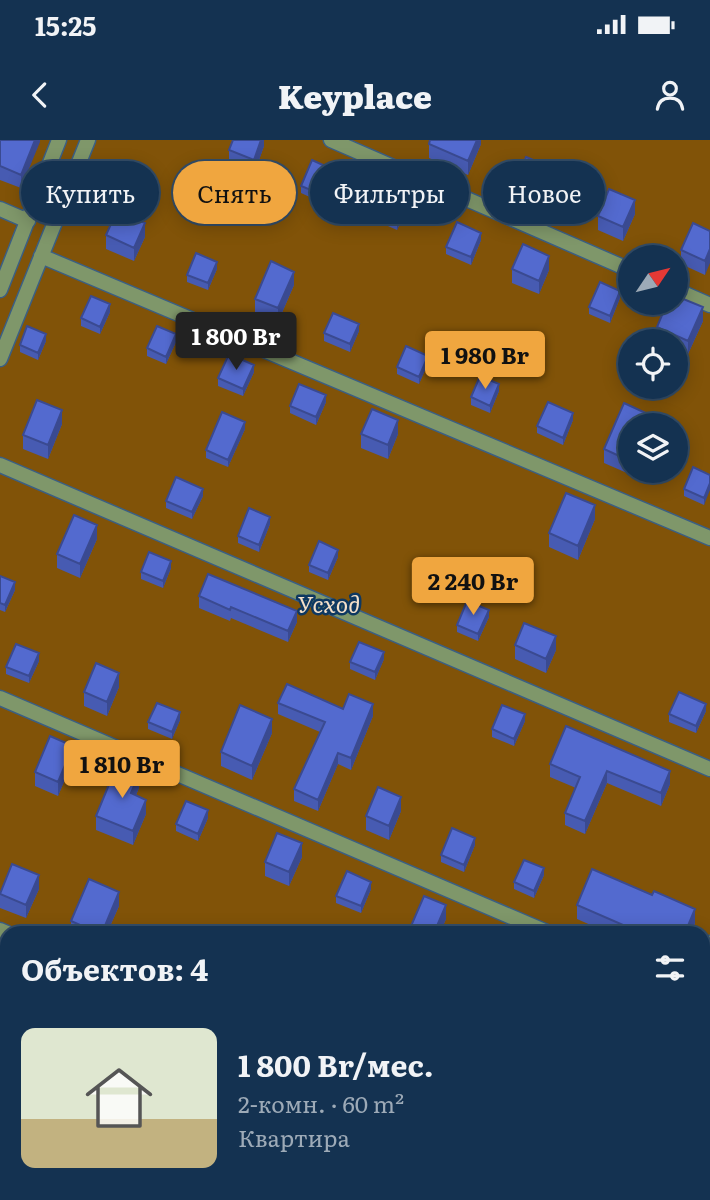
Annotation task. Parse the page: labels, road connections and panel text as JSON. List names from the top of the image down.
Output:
{
  "parks": ["Усход"],
  "north": "top right",
  "page": {
    "status": "15:25",
    "header": "Keyplace",
    "chip": [
      "Купить",
      "Снять",
      "Фильтры",
      "Новое"
    ],
    "price": [
      "1 800 Br",
      "1 980 Br",
      "2 240 Br",
      "1 810 Br"
    ],
    "heading": "Объектов: 4",
    "list": [
      {
        "name": "1 800 Br/мес.",
        "note": "2-комн. · 60 m² · Квартира"
      }
    ]
  }
}
